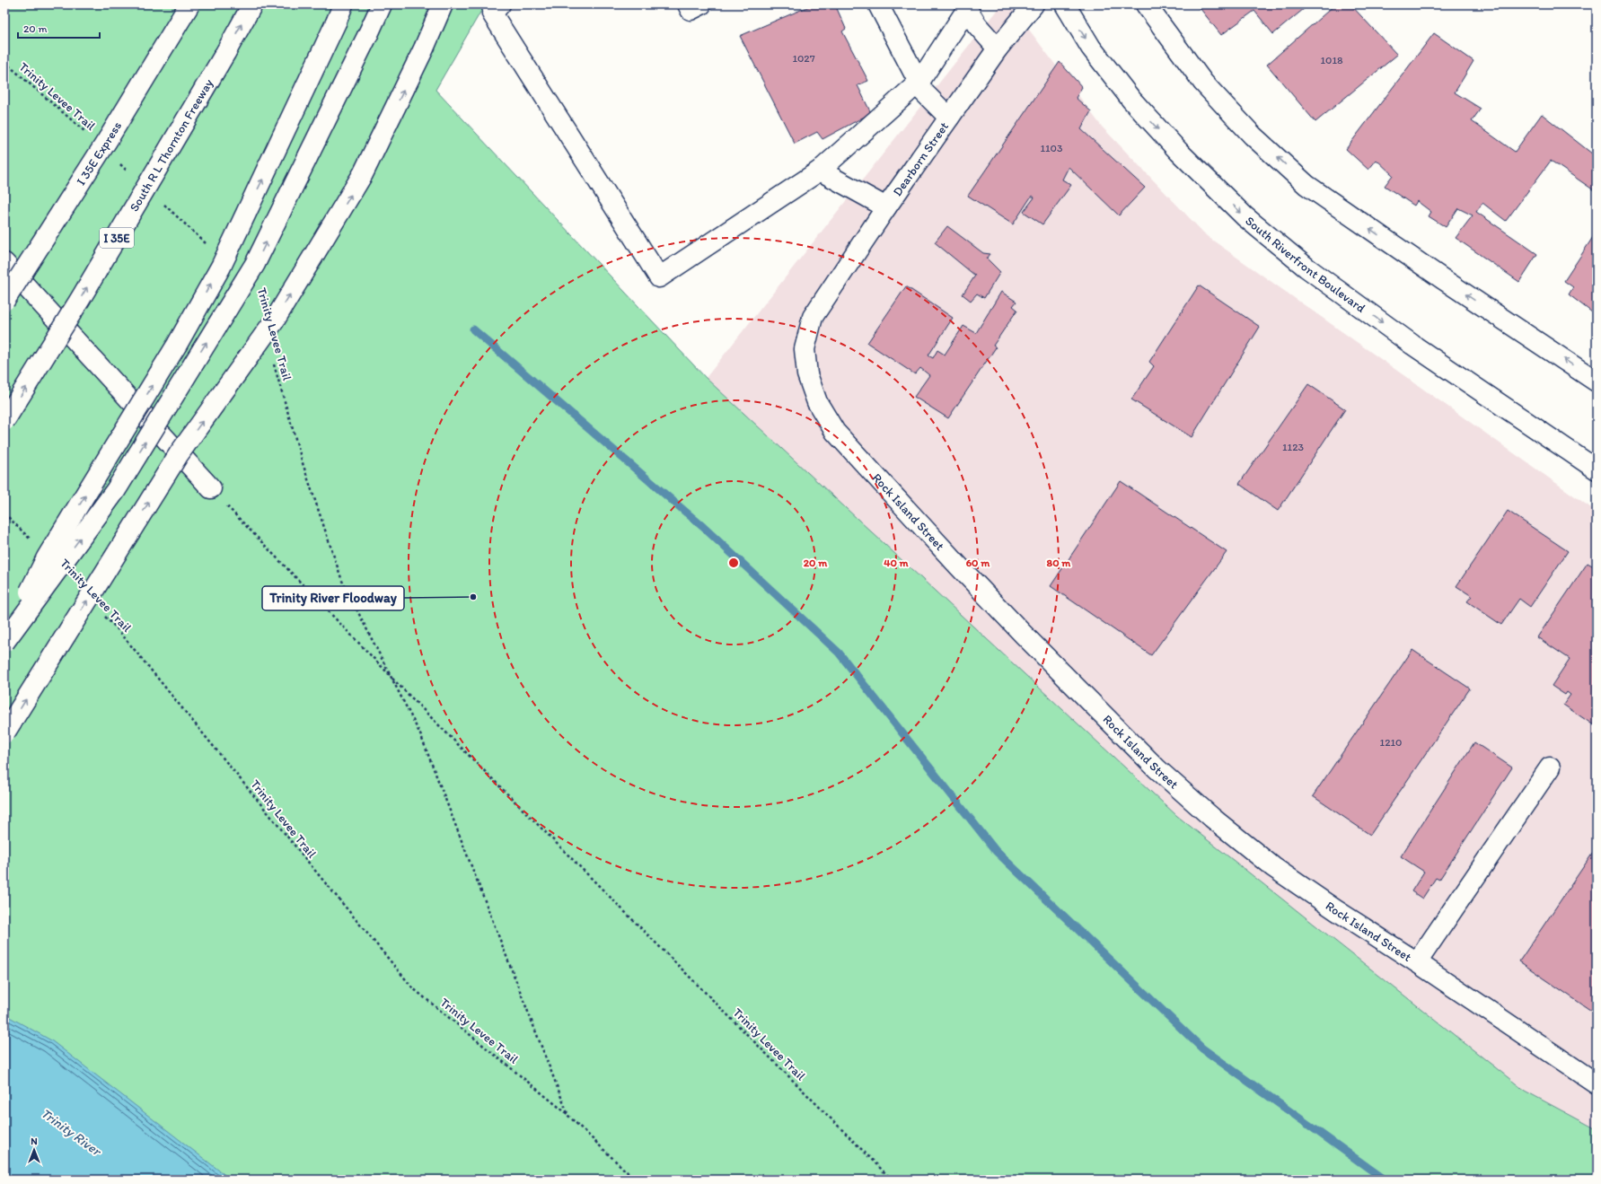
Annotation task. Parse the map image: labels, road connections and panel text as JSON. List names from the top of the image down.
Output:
{
  "streets": {
    "main road": [
      "South R L Thornton Freeway",
      "I 35E Express",
      "Dearborn Street",
      "I 35E",
      "South Riverfront Boulevard",
      "Rock Island Street"
    ],
    "path": ["Trinity Levee Trail"]
  },
  "crossings": [
    ["Dearborn Street", "Rock Island Street"]
  ],
  "water": ["Trinity River"],
  "places": ["Trinity River Floodway"],
  "house_numbers": [
    "1027",
    "1018",
    "1103",
    "1123",
    "1210"
  ],
  "scale_bar": "20 m",
  "north": "top",
  "rings": [
    "20 m",
    "40 m",
    "60 m",
    "80 m"
  ]
}
